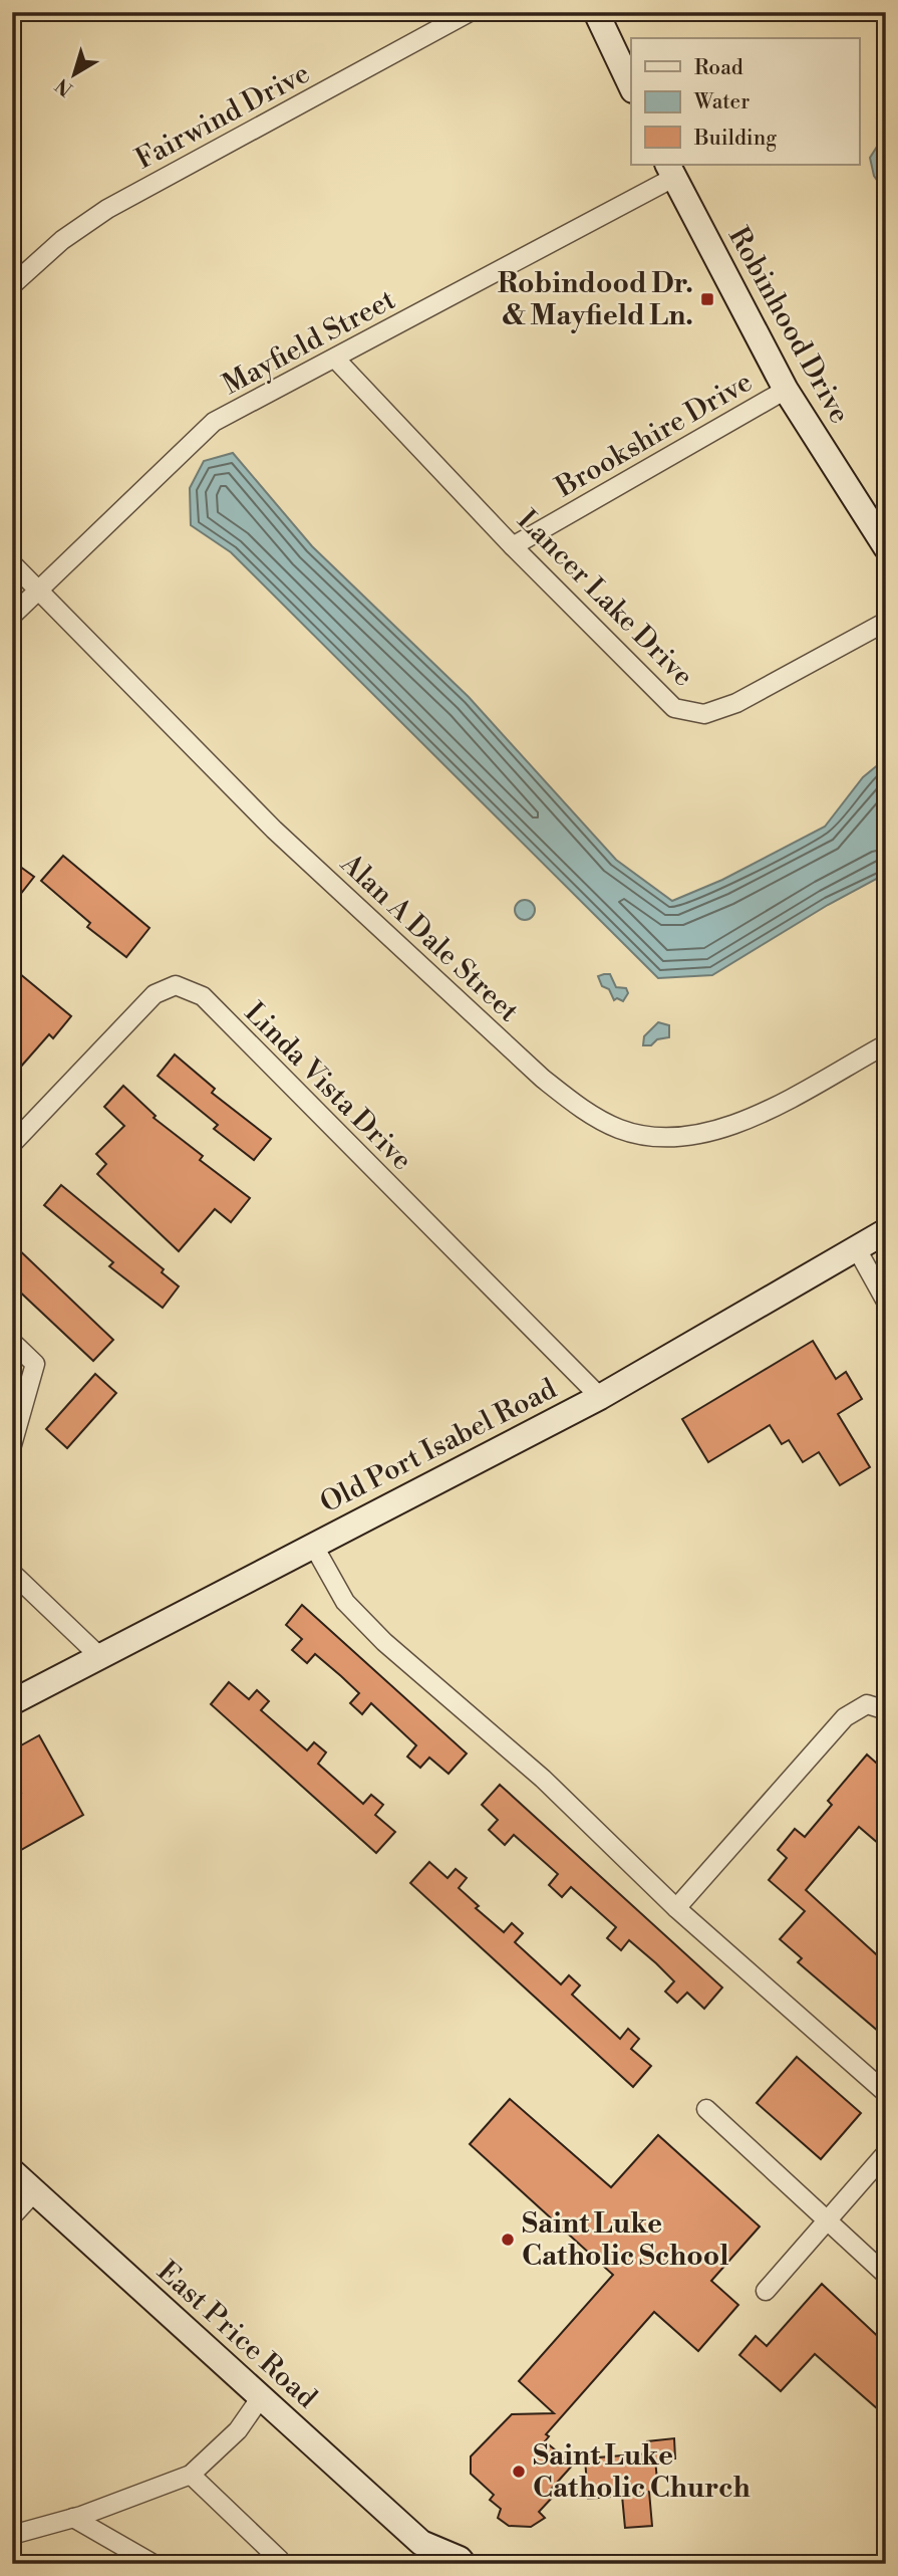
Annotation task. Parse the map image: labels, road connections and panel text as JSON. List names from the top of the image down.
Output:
{
  "streets": {
    "street": [
      "Fairwind Drive",
      "Robinhood Drive",
      "Mayfield Street",
      "Brookshire Drive",
      "Lancer Lake Drive",
      "Alan A Dale Street",
      "Linda Vista Drive",
      "Old Port Isabel Road",
      "East Price Road"
    ]
  },
  "crossings": [
    ["Robinhood Drive", "Mayfield Street"],
    ["Robinhood Drive", "Brookshire Drive"],
    ["Mayfield Street", "Lancer Lake Drive"],
    ["Mayfield Street", "Alan A Dale Street"],
    ["Brookshire Drive", "Lancer Lake Drive"],
    ["Linda Vista Drive", "Old Port Isabel Road"]
  ],
  "places": {
    "transit": ["Robindood Dr. & Mayfield Ln."],
    "other": ["Saint Luke Catholic School", "Saint Luke Catholic Church"]
  },
  "legend": ["Road", "Water", "Building"],
  "north": "bottom left"
}
